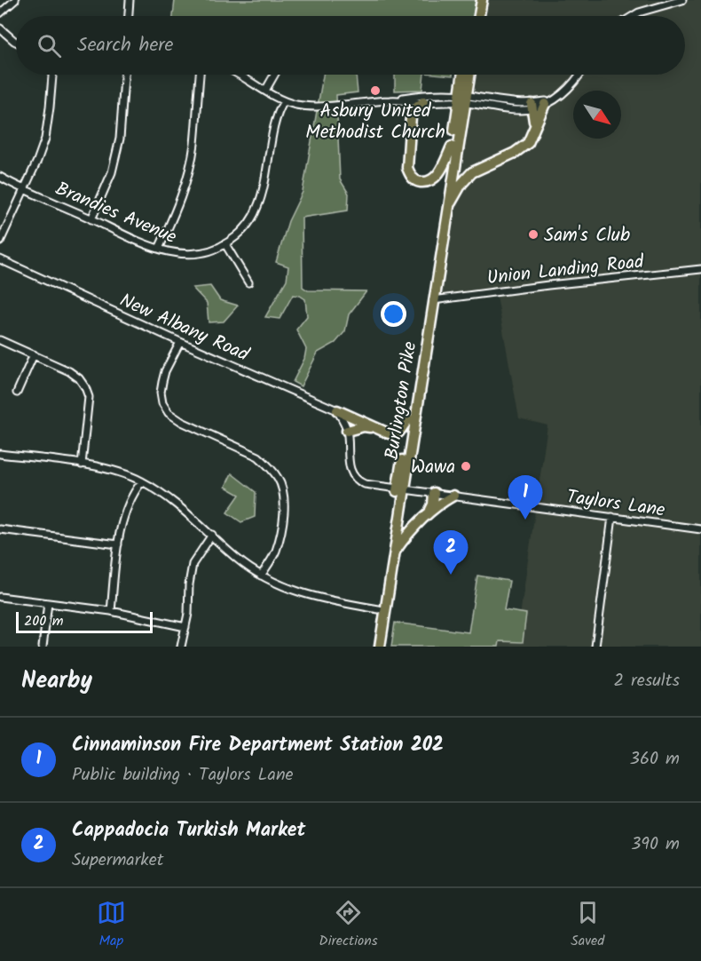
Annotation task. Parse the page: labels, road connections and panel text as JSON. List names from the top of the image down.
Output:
{
  "streets": {
    "highway": ["Burlington Pike"],
    "street": [
      "Brandies Avenue",
      "Union Landing Road",
      "New Albany Road",
      "Taylors Lane"
    ]
  },
  "crossings": [
    ["Union Landing Road", "Burlington Pike"],
    ["Burlington Pike", "Taylors Lane"]
  ],
  "places": ["Asbury United Methodist Church", "Sam's Club", "Wawa"],
  "scale_bar": "200 m",
  "north": "bottom right",
  "page": {
    "search": "Search here",
    "pins": ["1", "2"],
    "scale": "200 m",
    "heading": ["Nearby", "2 results"],
    "list": [
      {
        "mark": "1",
        "name": "Cinnaminson Fire Department Station 202",
        "note": "Public building · Taylors Lane",
        "value": "360 m"
      },
      {
        "mark": "2",
        "name": "Cappadocia Turkish Market",
        "note": "Supermarket",
        "value": "390 m"
      }
    ],
    "nav": ["Map", "Directions", "Saved"]
  }
}
